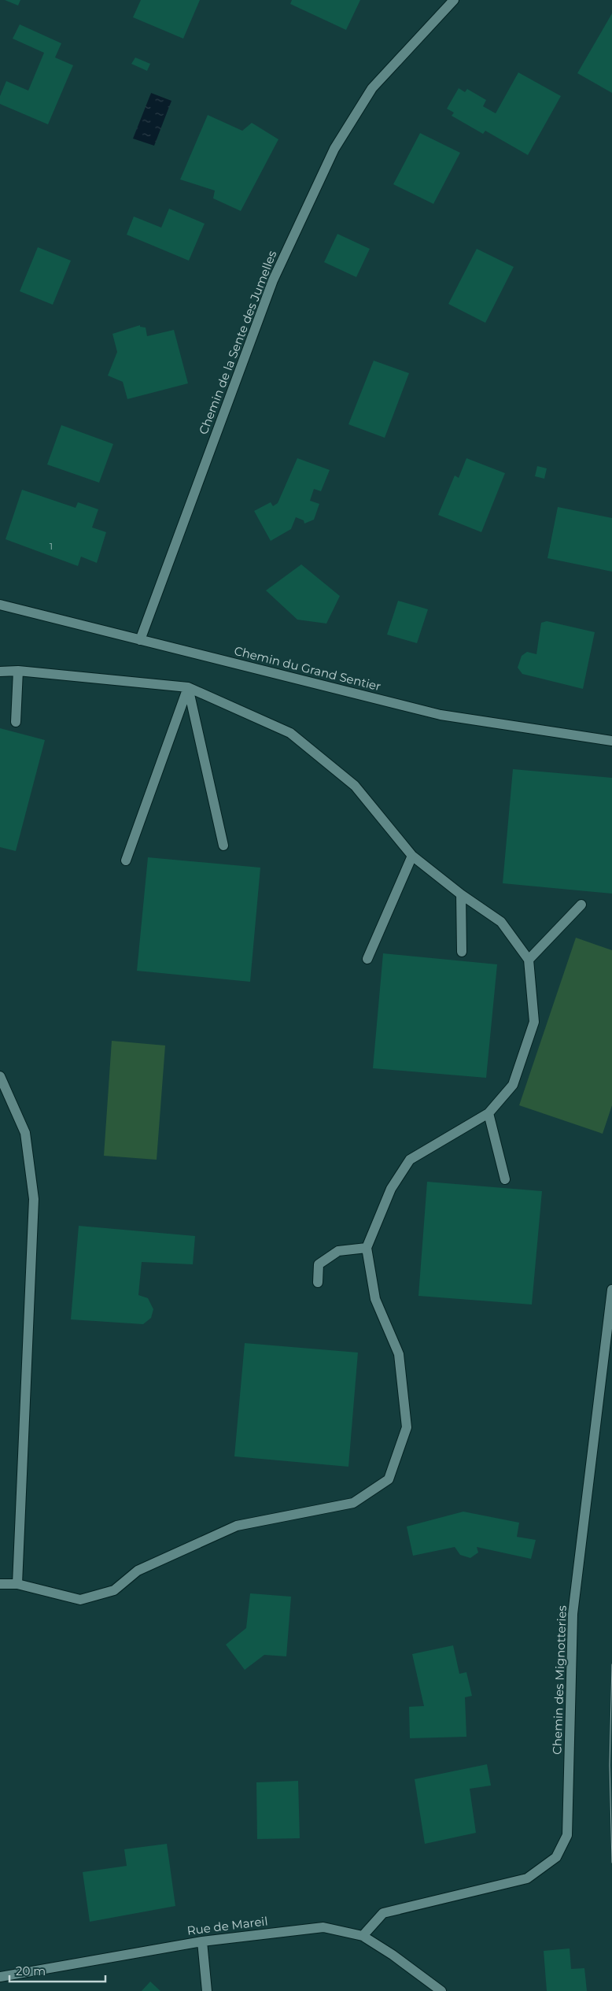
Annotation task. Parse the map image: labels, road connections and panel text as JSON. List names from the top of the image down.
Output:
{
  "streets": {
    "street": [
      "Chemin de la Sente des Jumelles",
      "Chemin du Grand Sentier",
      "Chemin des Mignotteries",
      "Rue de Mareil"
    ]
  },
  "crossings": [
    ["Chemin de la Sente des Jumelles", "Chemin du Grand Sentier"],
    ["Chemin des Mignotteries", "Rue de Mareil"]
  ],
  "house_numbers": ["1"],
  "scale_bar": "20 m"
}
